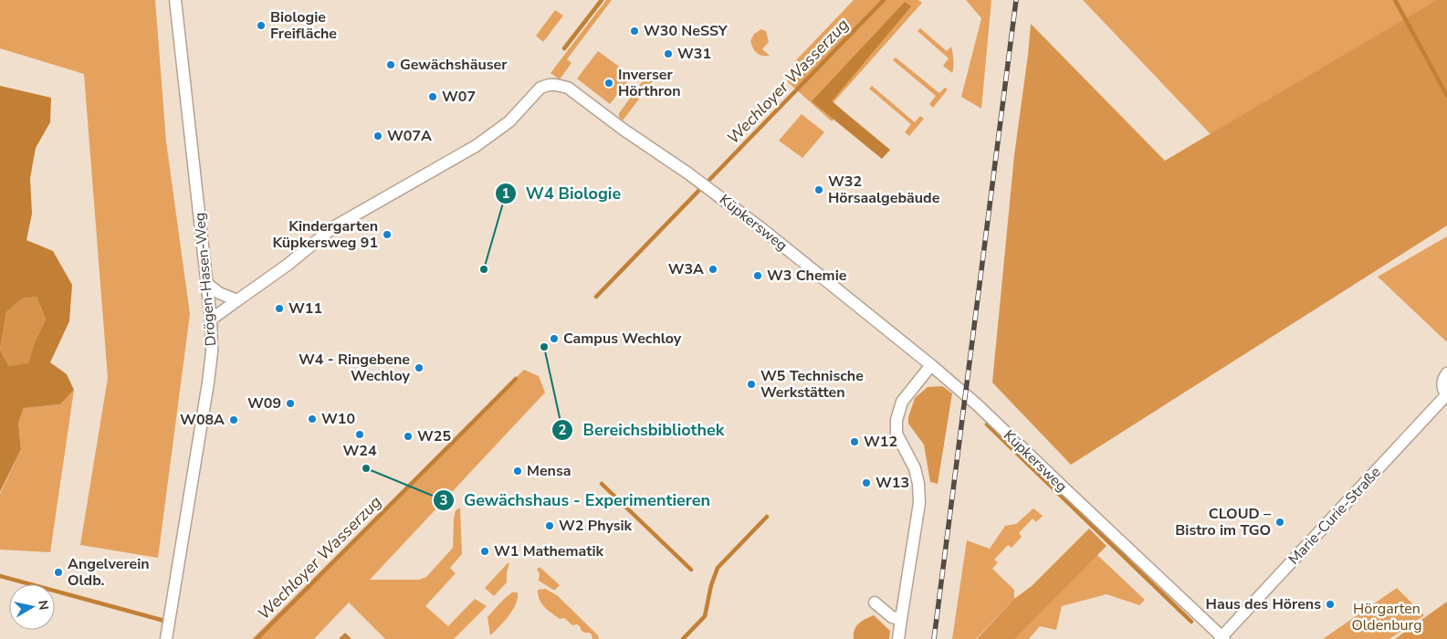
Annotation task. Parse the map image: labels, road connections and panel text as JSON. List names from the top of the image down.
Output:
{
  "streets": {
    "street": ["Küpkersweg", "Drögen-Hasen-Weg", "Marie-Curie-Straße"]
  },
  "crossings": [
    ["Küpkersweg", "Drögen-Hasen-Weg"],
    ["Küpkersweg", "Marie-Curie-Straße"]
  ],
  "water": ["Wechloyer Wasserzug"],
  "parks": ["Hörgarten Oldenburg"],
  "places": [
    "Biologie Freifläche",
    "W30 NeSSY",
    "W31",
    "Gewächshäuser",
    "Inverser Hörthron",
    "W07",
    "W07A",
    "W32 Hörsaalgebäude",
    "Kindergarten Küpkersweg 91",
    "W4 Biologie",
    "W3A",
    "W3 Chemie",
    "W11",
    "Campus Wechloy",
    "Bereichsbibliothek",
    "W4 - Ringebene Wechloy",
    "W5 Technische Werkstätten",
    "W09",
    "W10",
    "W08A",
    "W24",
    "W25",
    "W12",
    "Gewächshaus - Experimentieren",
    "Mensa",
    "W13",
    "CLOUD – Bistro im TGO",
    "W2 Physik",
    "W1 Mathematik",
    "Angelverein Oldb.",
    "Haus des Hörens"
  ],
  "north": "right"
}
